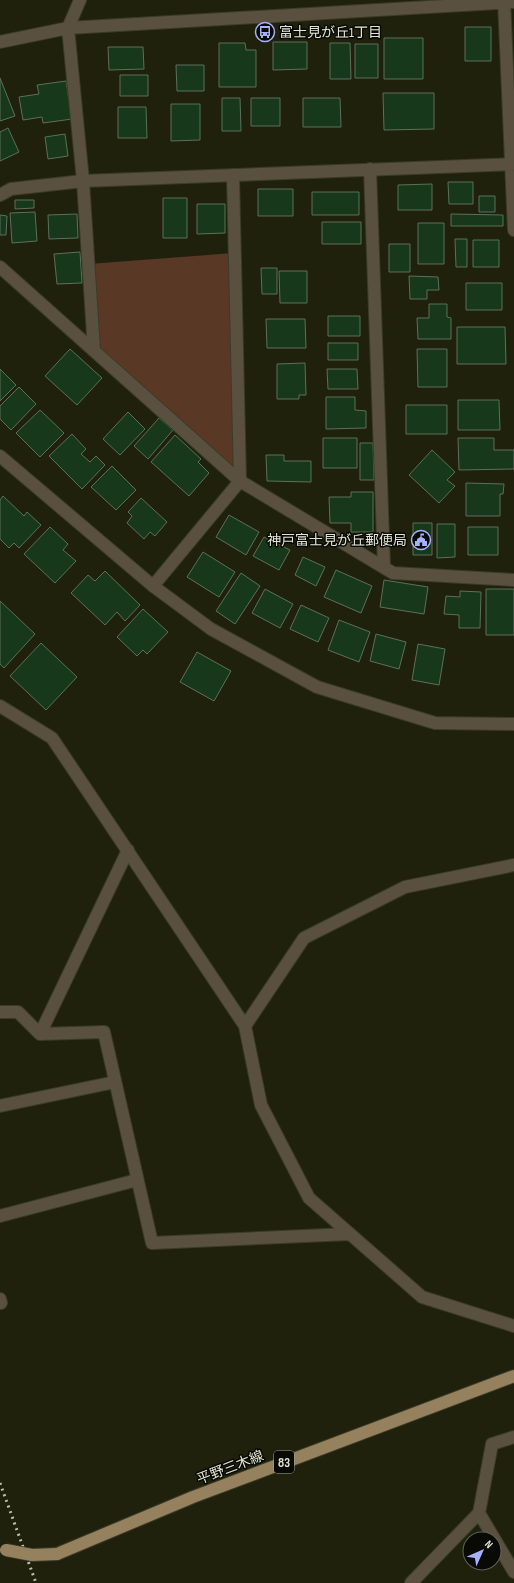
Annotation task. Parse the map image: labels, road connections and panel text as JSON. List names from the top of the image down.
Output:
{
  "streets": {
    "main road": ["83", "平野三木線"]
  },
  "places": {
    "bus stop": ["富士見が丘1丁目"],
    "public building": ["神戸富士見が丘郵便局"]
  },
  "north": "top right"
}
